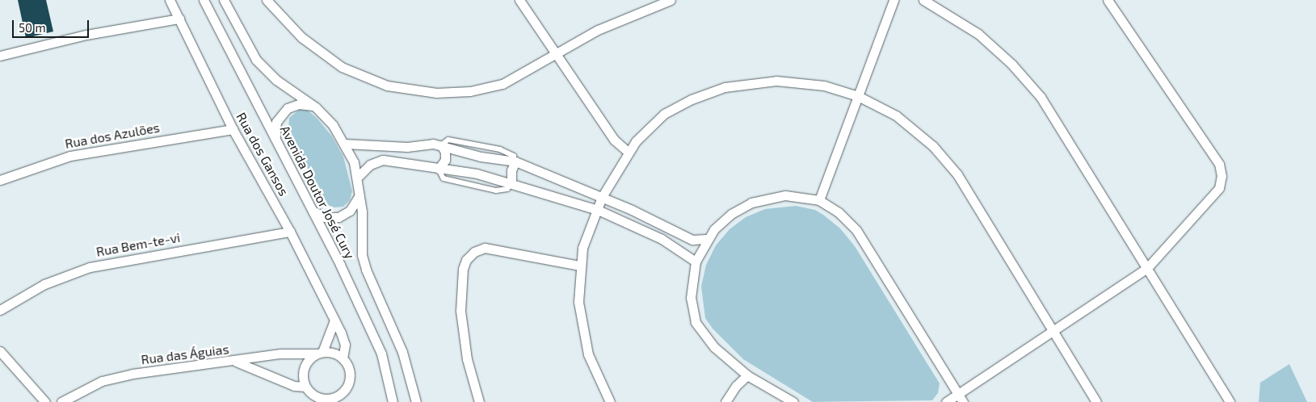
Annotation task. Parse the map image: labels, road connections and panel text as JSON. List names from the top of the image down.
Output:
{
  "streets": {
    "street": [
      "Rua dos Azulões",
      "Rua dos Gansos",
      "Avenida Doutor José Cury",
      "Rua Bem-te-vi",
      "Rua das Águias"
    ]
  },
  "crossings": [
    ["Rua dos Azulões", "Rua dos Gansos"],
    ["Rua dos Gansos", "Rua Bem-te-vi"],
    ["Rua dos Gansos", "Rua das Águias"]
  ],
  "scale_bar": "50 m"
}
